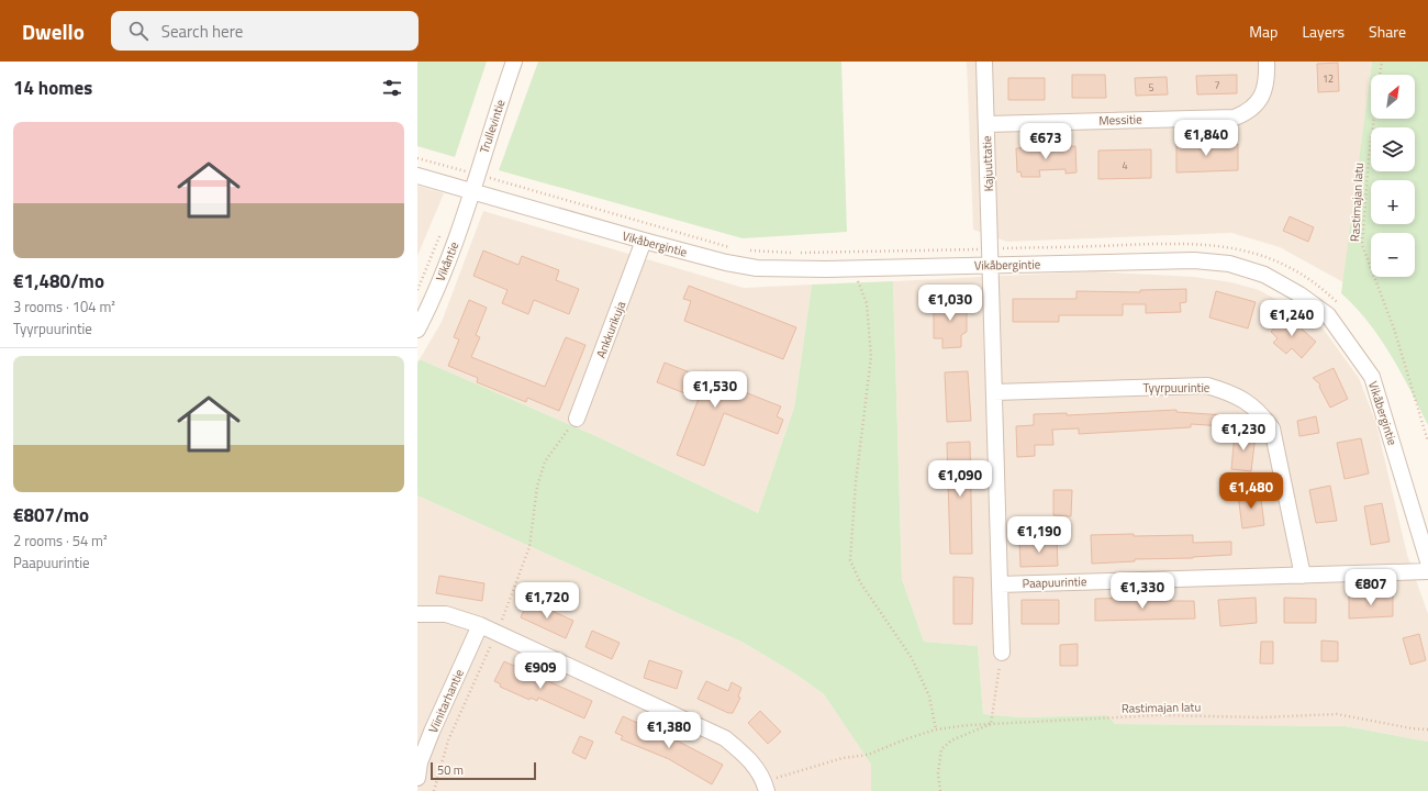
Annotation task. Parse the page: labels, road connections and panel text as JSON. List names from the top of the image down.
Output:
{
  "streets": {
    "street": [
      "Messitie",
      "Trullevintie",
      "Kajuuttatie",
      "Vikåbergintie",
      "Vikåntie",
      "Ankkurikuja",
      "Tyyrpuurintie",
      "Paapuurintie",
      "Viinitarhantie"
    ],
    "path": ["Rastimajan latu"]
  },
  "crossings": [
    ["Messitie", "Kajuuttatie"],
    ["Trullevintie", "Vikåbergintie"],
    ["Trullevintie", "Vikåntie"],
    ["Kajuuttatie", "Vikåbergintie"],
    ["Vikåbergintie", "Vikåntie"],
    ["Vikåbergintie", "Ankkurikuja"],
    ["Tyyrpuurintie", "Paapuurintie"]
  ],
  "house_numbers": [
    "12",
    "7",
    "5",
    "4"
  ],
  "scale_bar": "50 m",
  "north": "top right",
  "page": {
    "header": "Dwello",
    "search": "Search here",
    "nav": ["Map", "Layers", "Share"],
    "heading": "14 homes",
    "map_buttons": ["+", "−"],
    "list": [
      {
        "name": "€1,480/mo",
        "note": "3 rooms · 104 m² · Tyyrpuurintie"
      },
      {
        "name": "€807/mo",
        "note": "2 rooms · 54 m² · Paapuurintie"
      }
    ],
    "price": [
      "€1,840",
      "€673",
      "€1,030",
      "€1,240",
      "€1,530",
      "€1,230",
      "€1,090",
      "€1,480",
      "€1,190",
      "€807",
      "€1,330",
      "€1,720",
      "€909",
      "€1,380"
    ],
    "scale": "50 m"
  }
}
